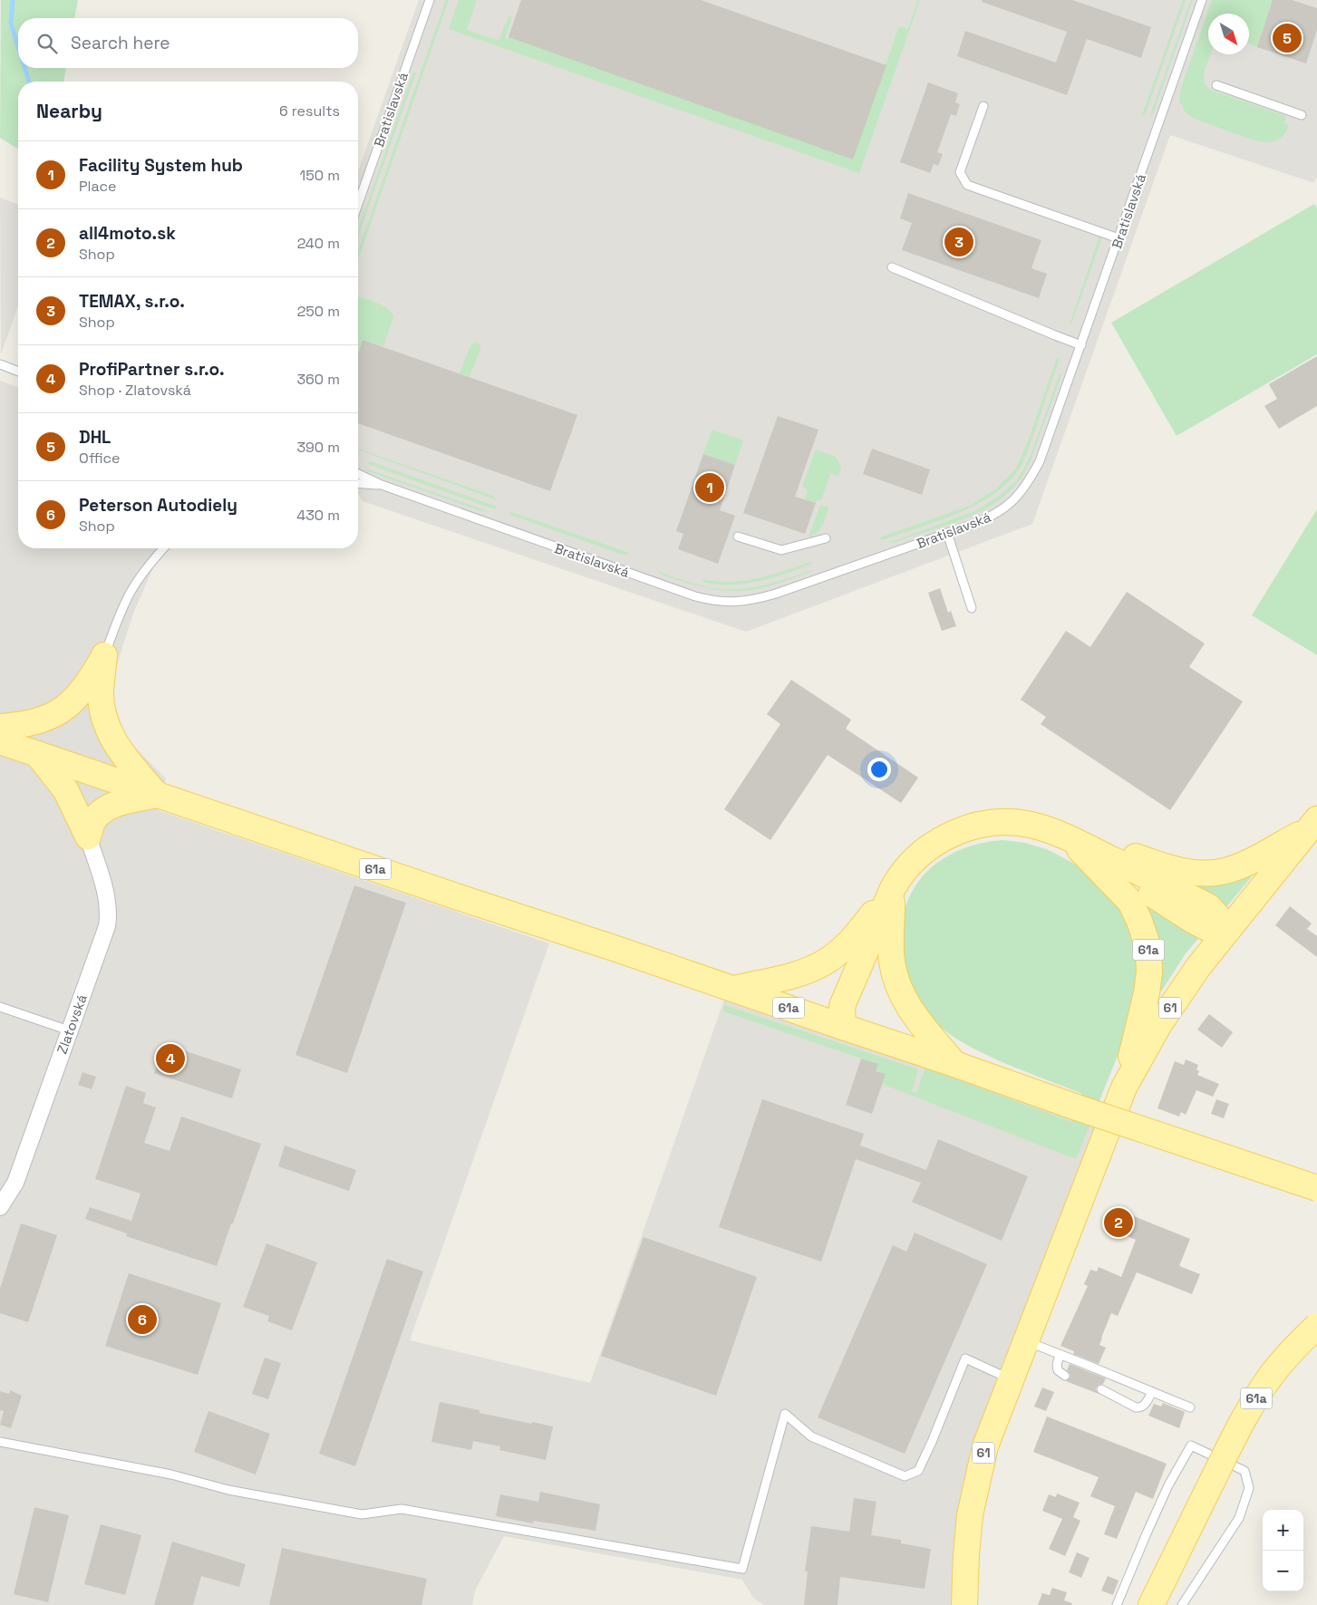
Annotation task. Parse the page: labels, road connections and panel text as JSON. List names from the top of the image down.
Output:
{
  "streets": {
    "main road": ["61a", "61"],
    "street": ["Zlatovská"],
    "lane": ["Bratislavská"]
  },
  "crossings": [
    ["61a", "61"]
  ],
  "north": "bottom right",
  "page": {
    "search": "Search here",
    "pins": [
      "5",
      "3",
      "1",
      "4",
      "2",
      "6"
    ],
    "heading": ["Nearby", "6 results"],
    "list": [
      {
        "mark": "1",
        "name": "Facility System hub",
        "note": "Place",
        "value": "150 m"
      },
      {
        "mark": "2",
        "name": "all4moto.sk",
        "note": "Shop",
        "value": "240 m"
      },
      {
        "mark": "3",
        "name": "TEMAX, s.r.o.",
        "note": "Shop",
        "value": "250 m"
      },
      {
        "mark": "4",
        "name": "ProfiPartner s.r.o.",
        "note": "Shop · Zlatovská",
        "value": "360 m"
      },
      {
        "mark": "5",
        "name": "DHL",
        "note": "Office",
        "value": "390 m"
      },
      {
        "mark": "6",
        "name": "Peterson Autodiely",
        "note": "Shop",
        "value": "430 m"
      }
    ],
    "map_buttons": ["+", "−"]
  }
}
